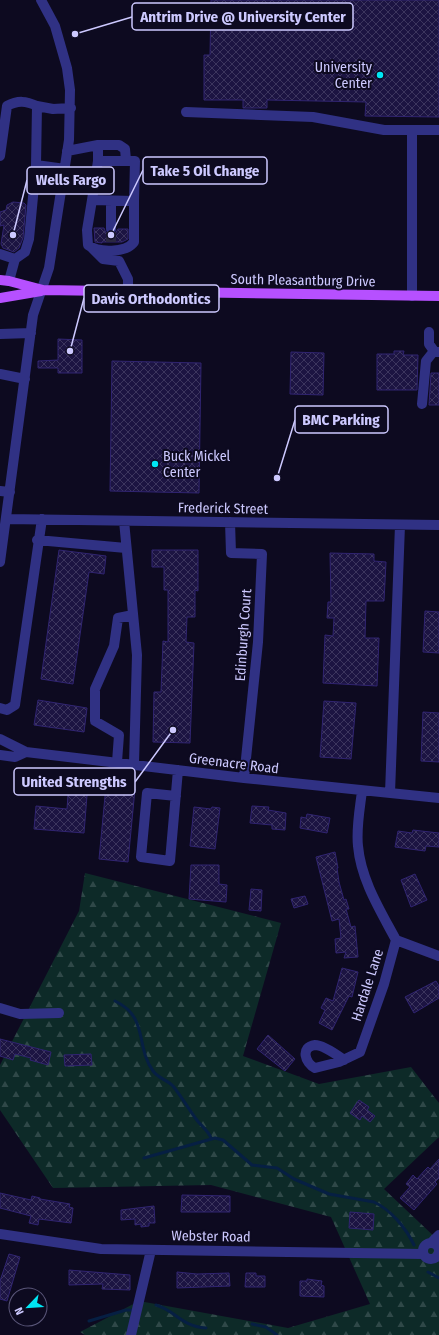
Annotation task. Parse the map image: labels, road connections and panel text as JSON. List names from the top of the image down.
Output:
{
  "streets": {
    "main road": ["South Pleasantburg Drive"],
    "street": [
      "Frederick Street",
      "Edinburgh Court",
      "Greenacre Road",
      "Hardale Lane",
      "Webster Road"
    ]
  },
  "crossings": [
    ["Frederick Street", "Edinburgh Court"],
    ["Edinburgh Court", "Greenacre Road"],
    ["Greenacre Road", "Hardale Lane"]
  ],
  "places": [
    "Antrim Drive @ University Center",
    "University Center",
    "Wells Fargo",
    "Take 5 Oil Change",
    "Davis Orthodontics",
    "Buck Mickel Center",
    "BMC Parking",
    "United Strengths"
  ],
  "north": "bottom left"
}
